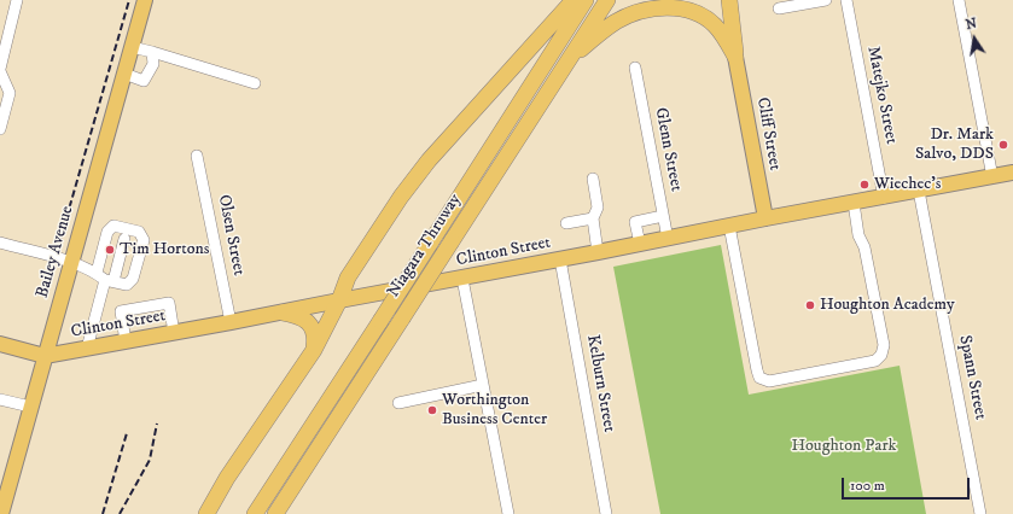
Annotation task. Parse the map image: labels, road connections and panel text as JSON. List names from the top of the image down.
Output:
{
  "streets": {
    "highway": ["Niagara Thruway"],
    "main road": ["Cliff Street", "Bailey Avenue", "Clinton Street"],
    "street": [
      "Matejko Street",
      "Glenn Street",
      "Olsen Street",
      "Spann Street",
      "Kelburn Street"
    ]
  },
  "crossings": [
    ["Matejko Street", "Clinton Street"],
    ["Cliff Street", "Clinton Street"],
    ["Glenn Street", "Clinton Street"],
    ["Olsen Street", "Clinton Street"],
    ["Bailey Avenue", "Clinton Street"],
    ["Clinton Street", "Spann Street"],
    ["Clinton Street", "Kelburn Street"]
  ],
  "parks": ["Houghton Park"],
  "places": [
    "Dr. Mark Salvo, DDS",
    "Wiechec's",
    "Tim Hortons",
    "Houghton Academy",
    "Worthington Business Center"
  ],
  "scale_bar": "100 m",
  "north": "top"
}
